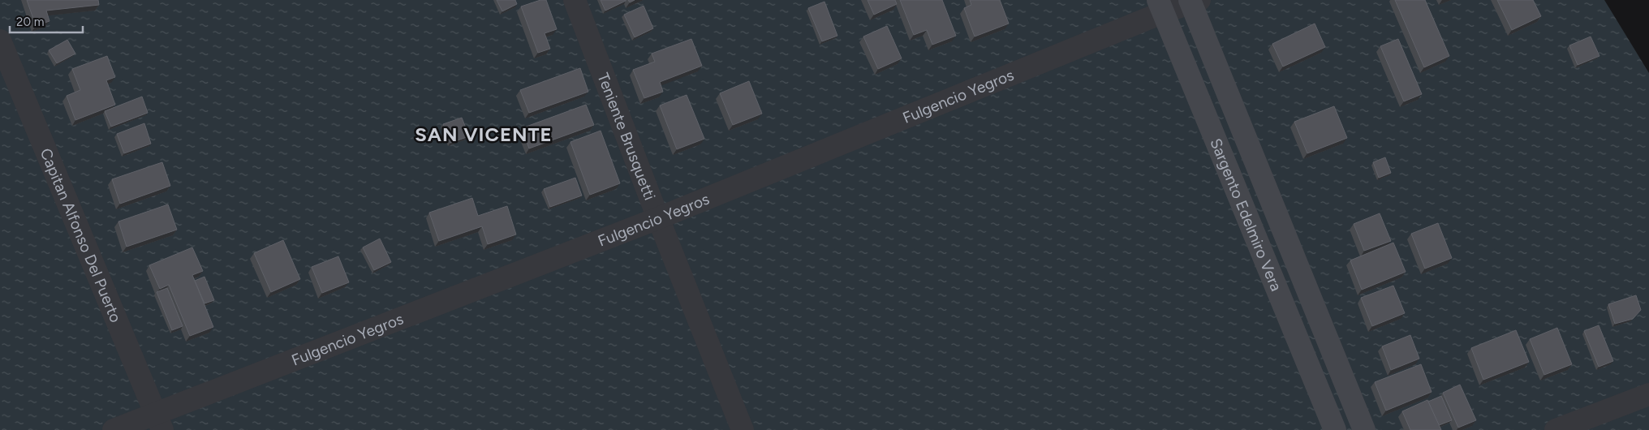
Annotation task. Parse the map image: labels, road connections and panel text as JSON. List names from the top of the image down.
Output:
{
  "streets": {
    "street": [
      "Fulgencio Yegros",
      "Teniente Brusquetti",
      "Sargento Edelmiro Vera",
      "Capitan Alfonso Del Puerto"
    ]
  },
  "crossings": [
    ["Fulgencio Yegros", "Teniente Brusquetti"],
    ["Fulgencio Yegros", "Sargento Edelmiro Vera"],
    ["Fulgencio Yegros", "Capitan Alfonso Del Puerto"]
  ],
  "districts": ["SAN VICENTE"],
  "scale_bar": "20 m"
}
